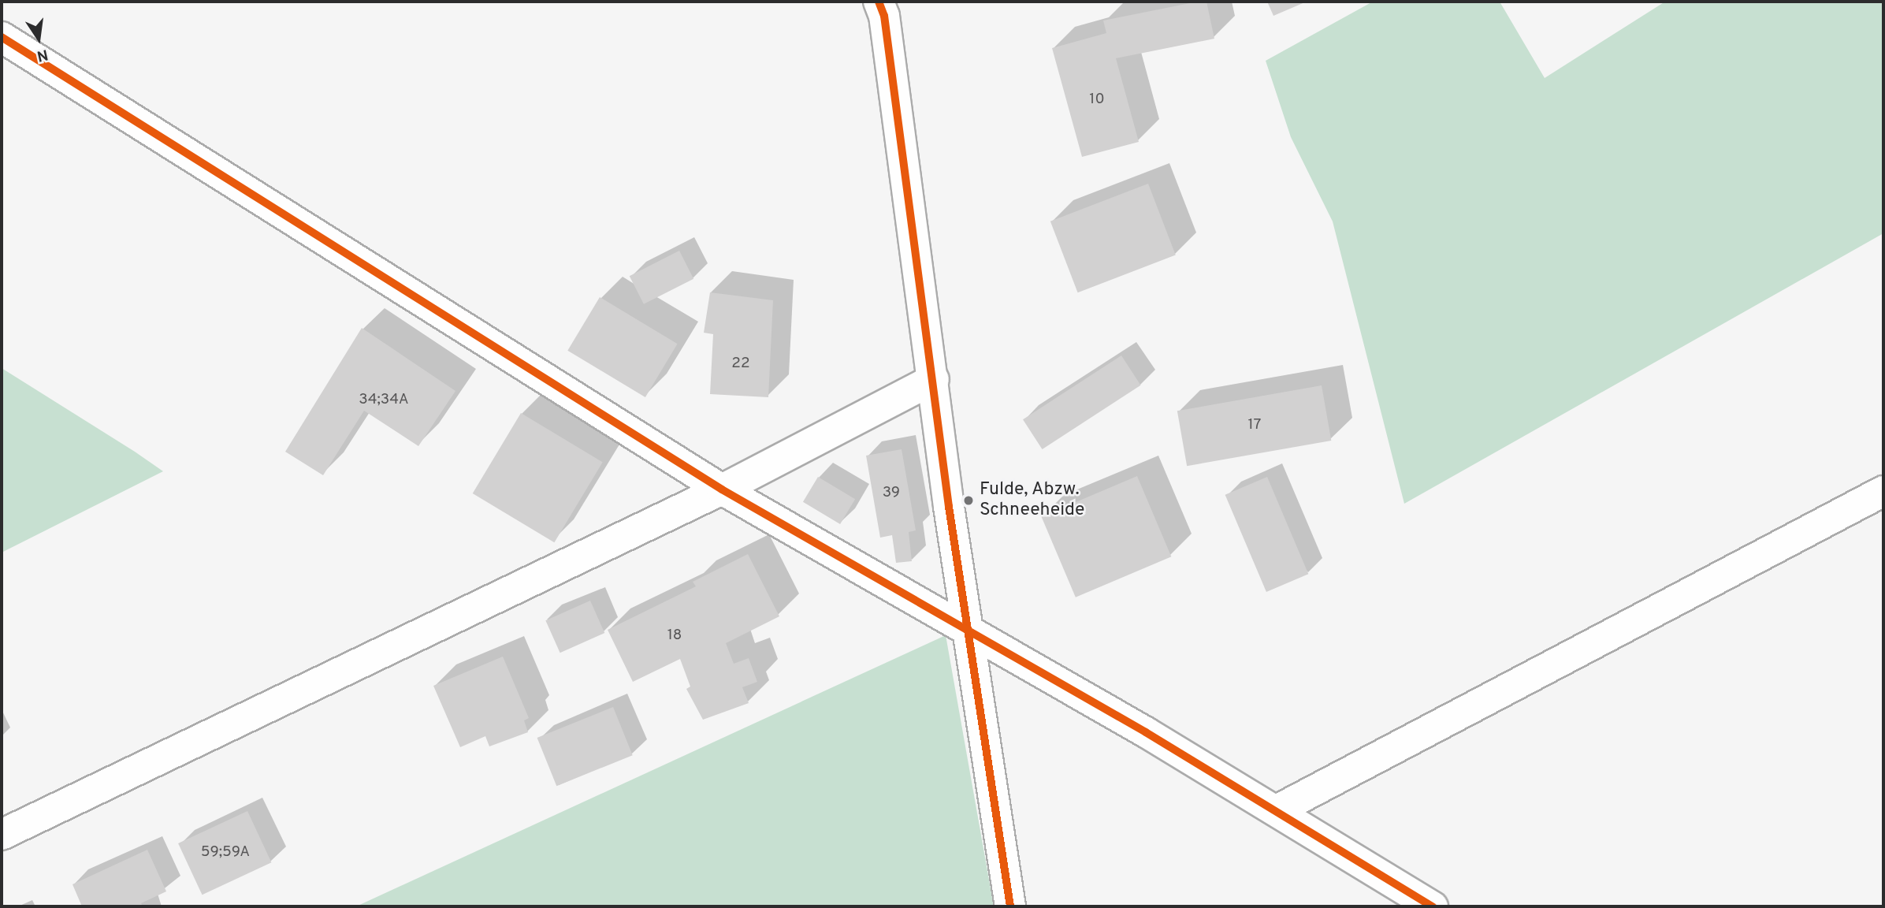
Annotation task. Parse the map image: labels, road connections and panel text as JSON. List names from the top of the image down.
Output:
{
  "places": ["Fulde, Abzw. Schneeheide"],
  "house_numbers": [
    "10",
    "22",
    "34;34A",
    "17",
    "39",
    "18",
    "59;59A"
  ],
  "north": "bottom"
}
